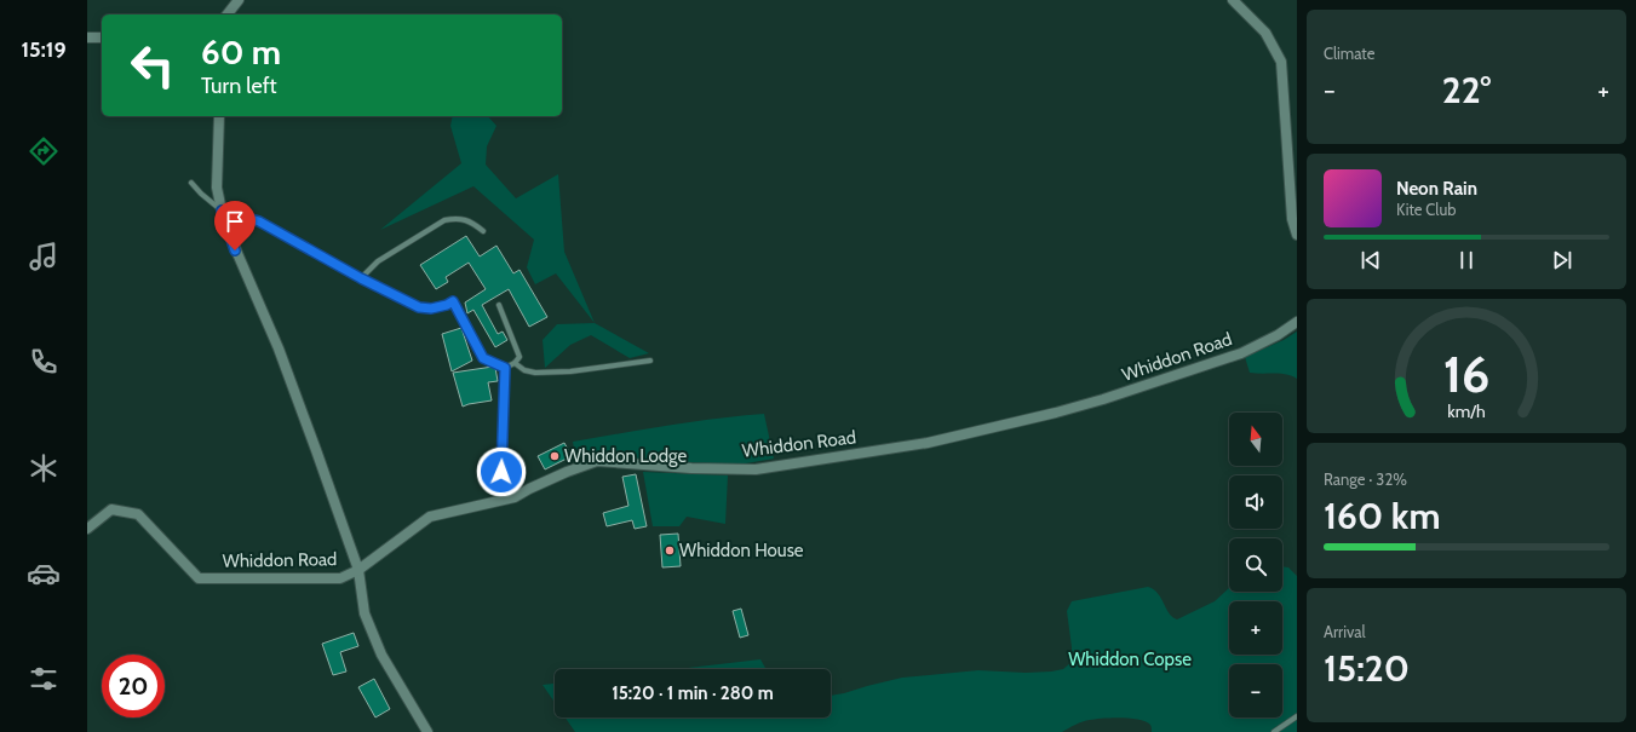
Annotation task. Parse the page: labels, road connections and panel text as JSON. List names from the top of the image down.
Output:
{
  "streets": {
    "street": ["Whiddon Road"]
  },
  "parks": ["Whiddon Copse"],
  "places": ["Whiddon Lodge", "Whiddon House"],
  "north": "top",
  "page": {
    "tabs": "15:19",
    "tile": [
      "Climate",
      ["Range · 32%", "160 km"],
      ["Arrival", "15:20"]
    ],
    "turn": ["60 m", "Turn left"],
    "heat": ["−", "22°", "+"],
    "song": ["Neon Rain", "Kite Club"],
    "map_buttons": ["+", "−"],
    "limit": "20",
    "trip": "15:20 · 1 min · 280 m",
    "gauge": ["16", "km/h"]
  }
}
